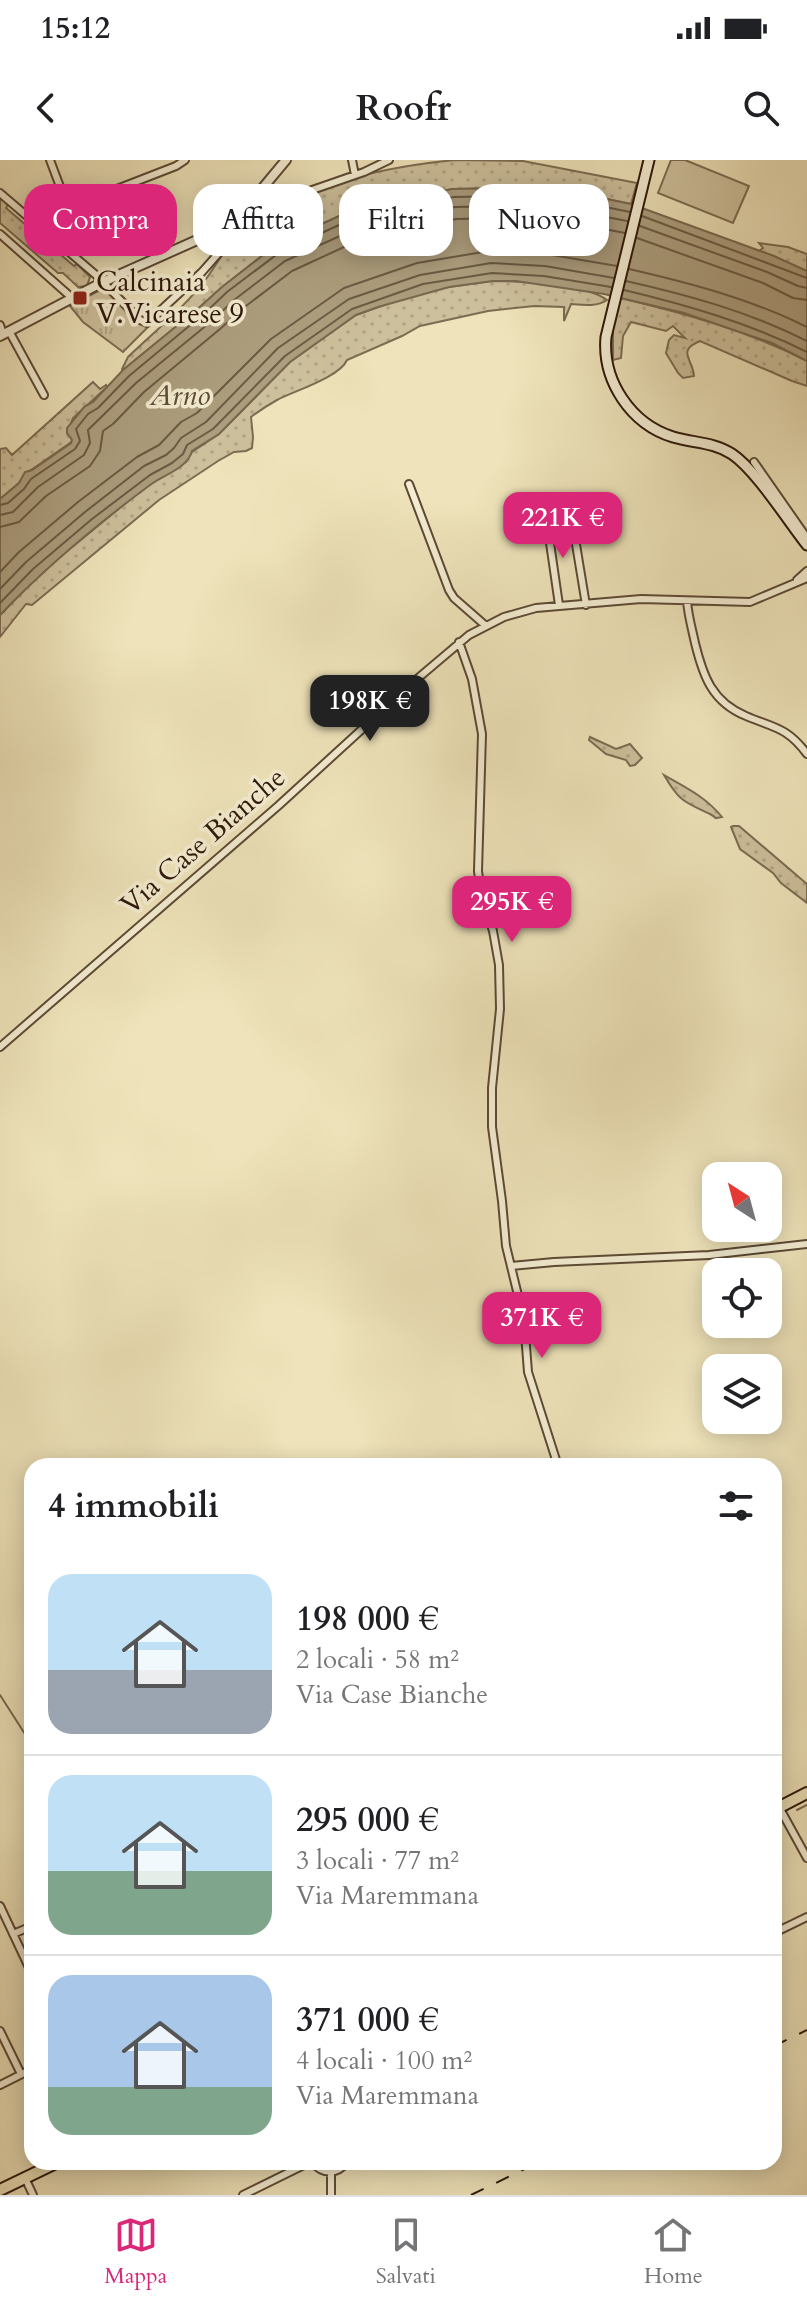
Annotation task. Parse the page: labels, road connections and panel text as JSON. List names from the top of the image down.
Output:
{
  "streets": {
    "street": ["Via Case Bianche"]
  },
  "water": ["Arno"],
  "places": {
    "transit": ["Calcinaia V.Vicarese 9"]
  },
  "north": "top left",
  "page": {
    "status": "15:12",
    "header": "Roofr",
    "chip": [
      "Compra",
      "Affitta",
      "Filtri",
      "Nuovo"
    ],
    "price": [
      "221K €",
      "198K €",
      "295K €",
      "371K €"
    ],
    "heading": "4 immobili",
    "list": [
      {
        "name": "198 000 €",
        "note": "2 locali · 58 m² · Via Case Bianche"
      },
      {
        "name": "295 000 €",
        "note": "3 locali · 77 m² · Via Maremmana"
      },
      {
        "name": "371 000 €",
        "note": "4 locali · 100 m² · Via Maremmana"
      }
    ],
    "tabs": ["Mappa", "Salvati", "Home"]
  }
}
